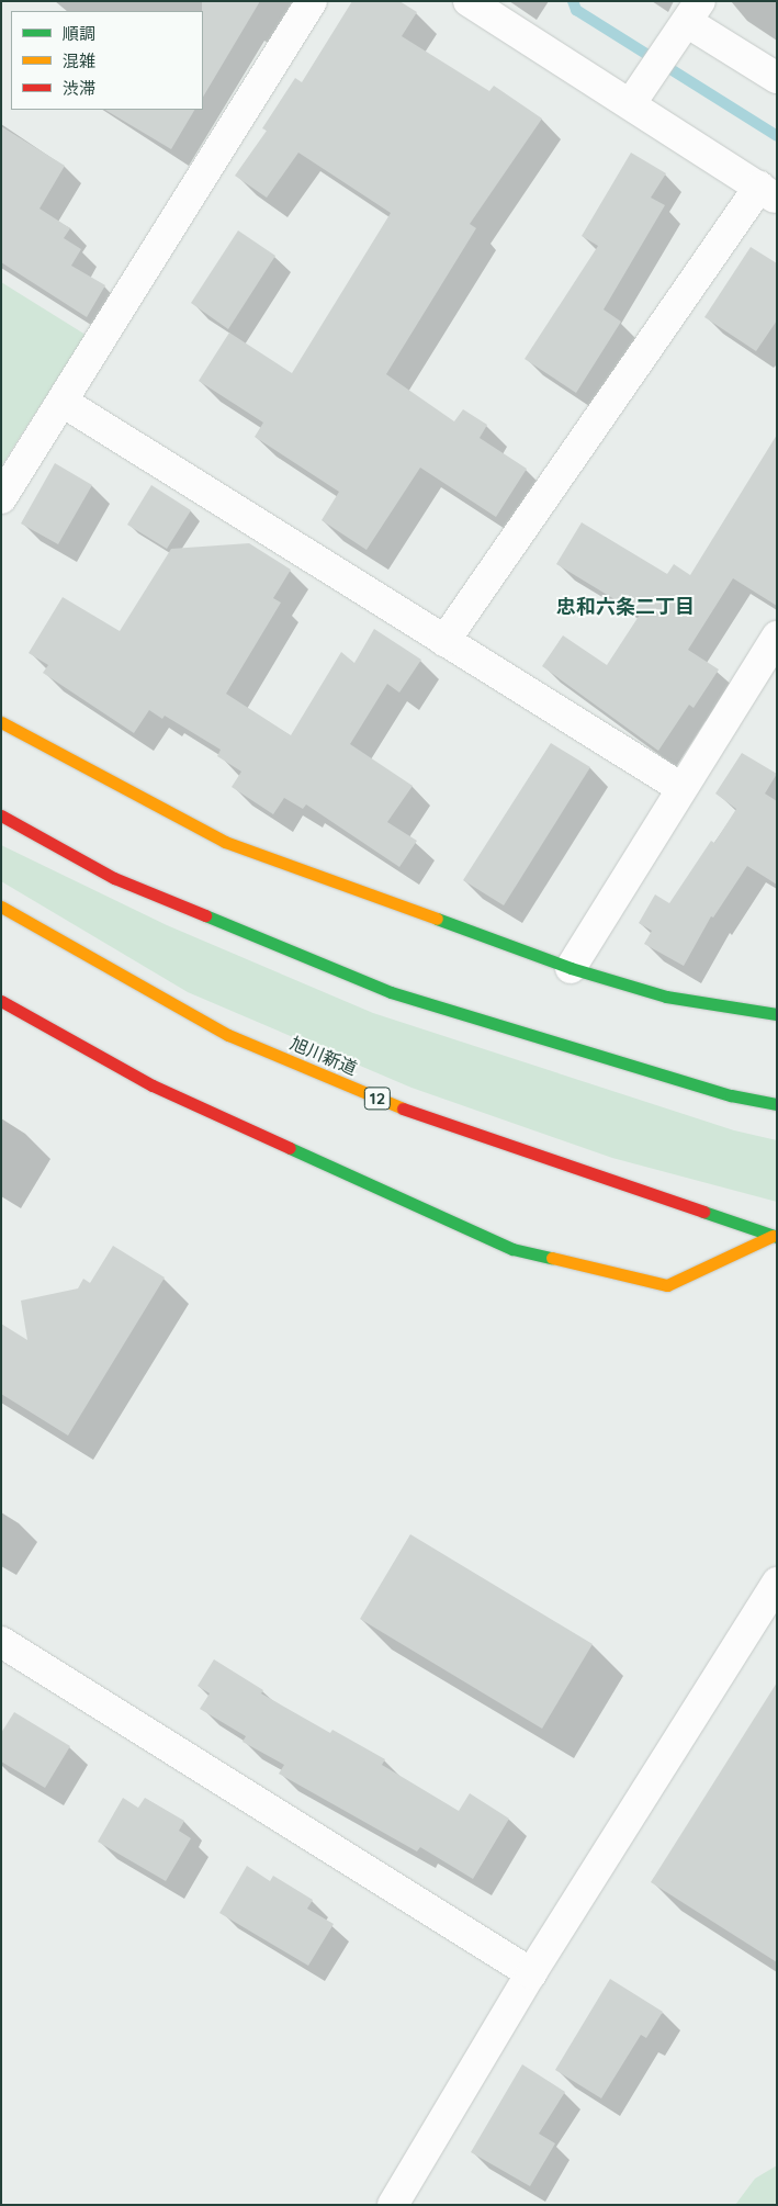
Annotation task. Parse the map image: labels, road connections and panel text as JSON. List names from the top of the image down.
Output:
{
  "streets": {
    "main road": ["旭川新道", "12"]
  },
  "districts": ["忠和六条二丁目"],
  "legend": ["順調", "混雑", "渋滞"]
}
